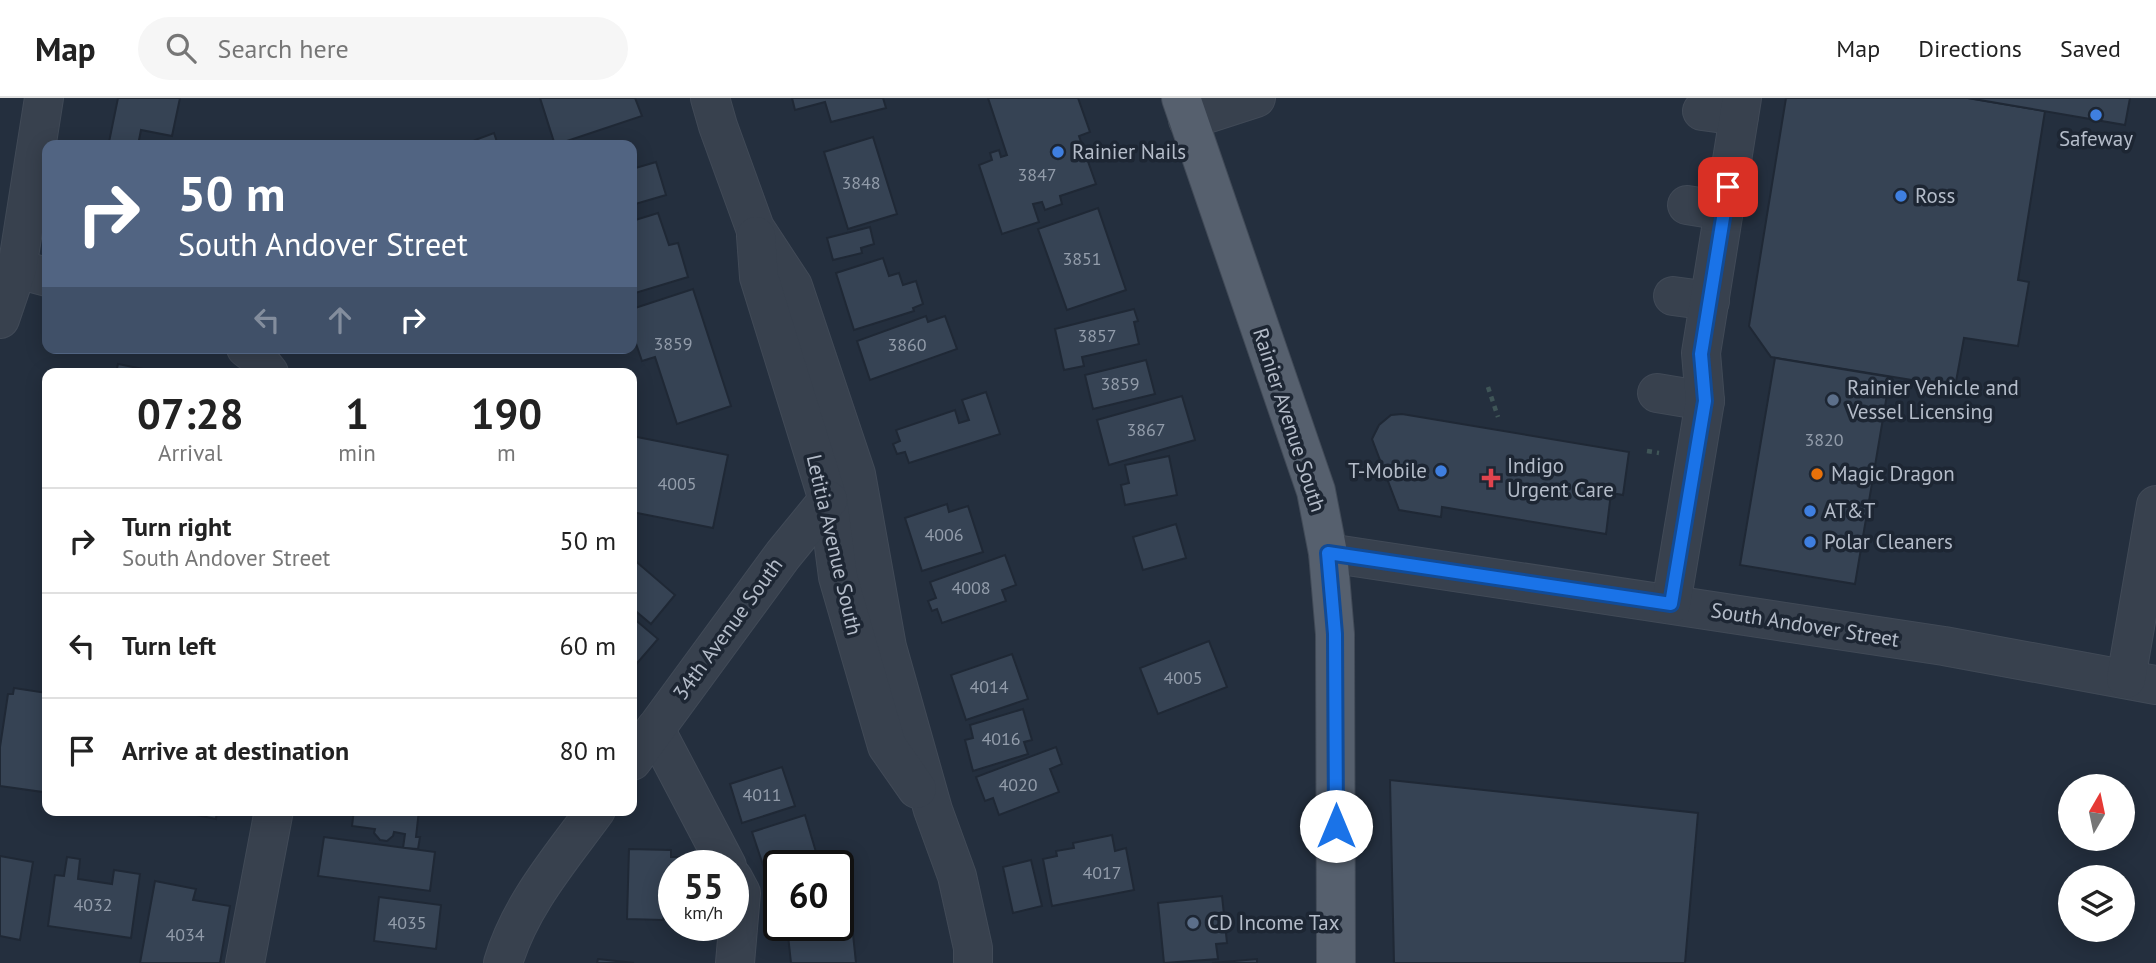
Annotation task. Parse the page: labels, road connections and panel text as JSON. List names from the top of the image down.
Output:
{
  "streets": {
    "main road": ["Rainier Avenue South"],
    "street": ["Letitia Avenue South", "South Andover Street", "34th Avenue South"]
  },
  "crossings": [
    ["Rainier Avenue South", "South Andover Street"],
    ["Letitia Avenue South", "34th Avenue South"]
  ],
  "places": {
    "other": [
      "Safeway",
      "Rainier Nails",
      "Ross",
      "Rainier Vehicle and Vessel Licensing",
      "T-Mobile",
      "Magic Dragon",
      "AT&T",
      "Polar Cleaners",
      "CD Income Tax"
    ],
    "health": ["Indigo Urgent Care"]
  },
  "house_numbers": [
    "3847",
    "3848",
    "3851",
    "3857",
    "3859",
    "3860",
    "3859",
    "3867",
    "3820",
    "4005",
    "4006",
    "4008",
    "4005",
    "4014",
    "4016",
    "4020",
    "4011",
    "4017",
    "4032",
    "4035",
    "4034"
  ],
  "north": "top",
  "page": {
    "header": "Map",
    "search": "Search here",
    "nav": ["Map", "Directions", "Saved"],
    "turn": ["50 m", "South Andover Street"],
    "eta": [
      "07:28",
      "Arrival",
      "1",
      "min",
      "190",
      "m"
    ],
    "list": [
      {
        "name": "Turn right",
        "note": "South Andover Street",
        "value": "50 m"
      },
      {
        "name": "Turn left",
        "value": "60 m"
      },
      {
        "name": "Arrive at destination",
        "value": "80 m"
      }
    ],
    "speed": "55 km/h",
    "limit": "60"
  }
}
